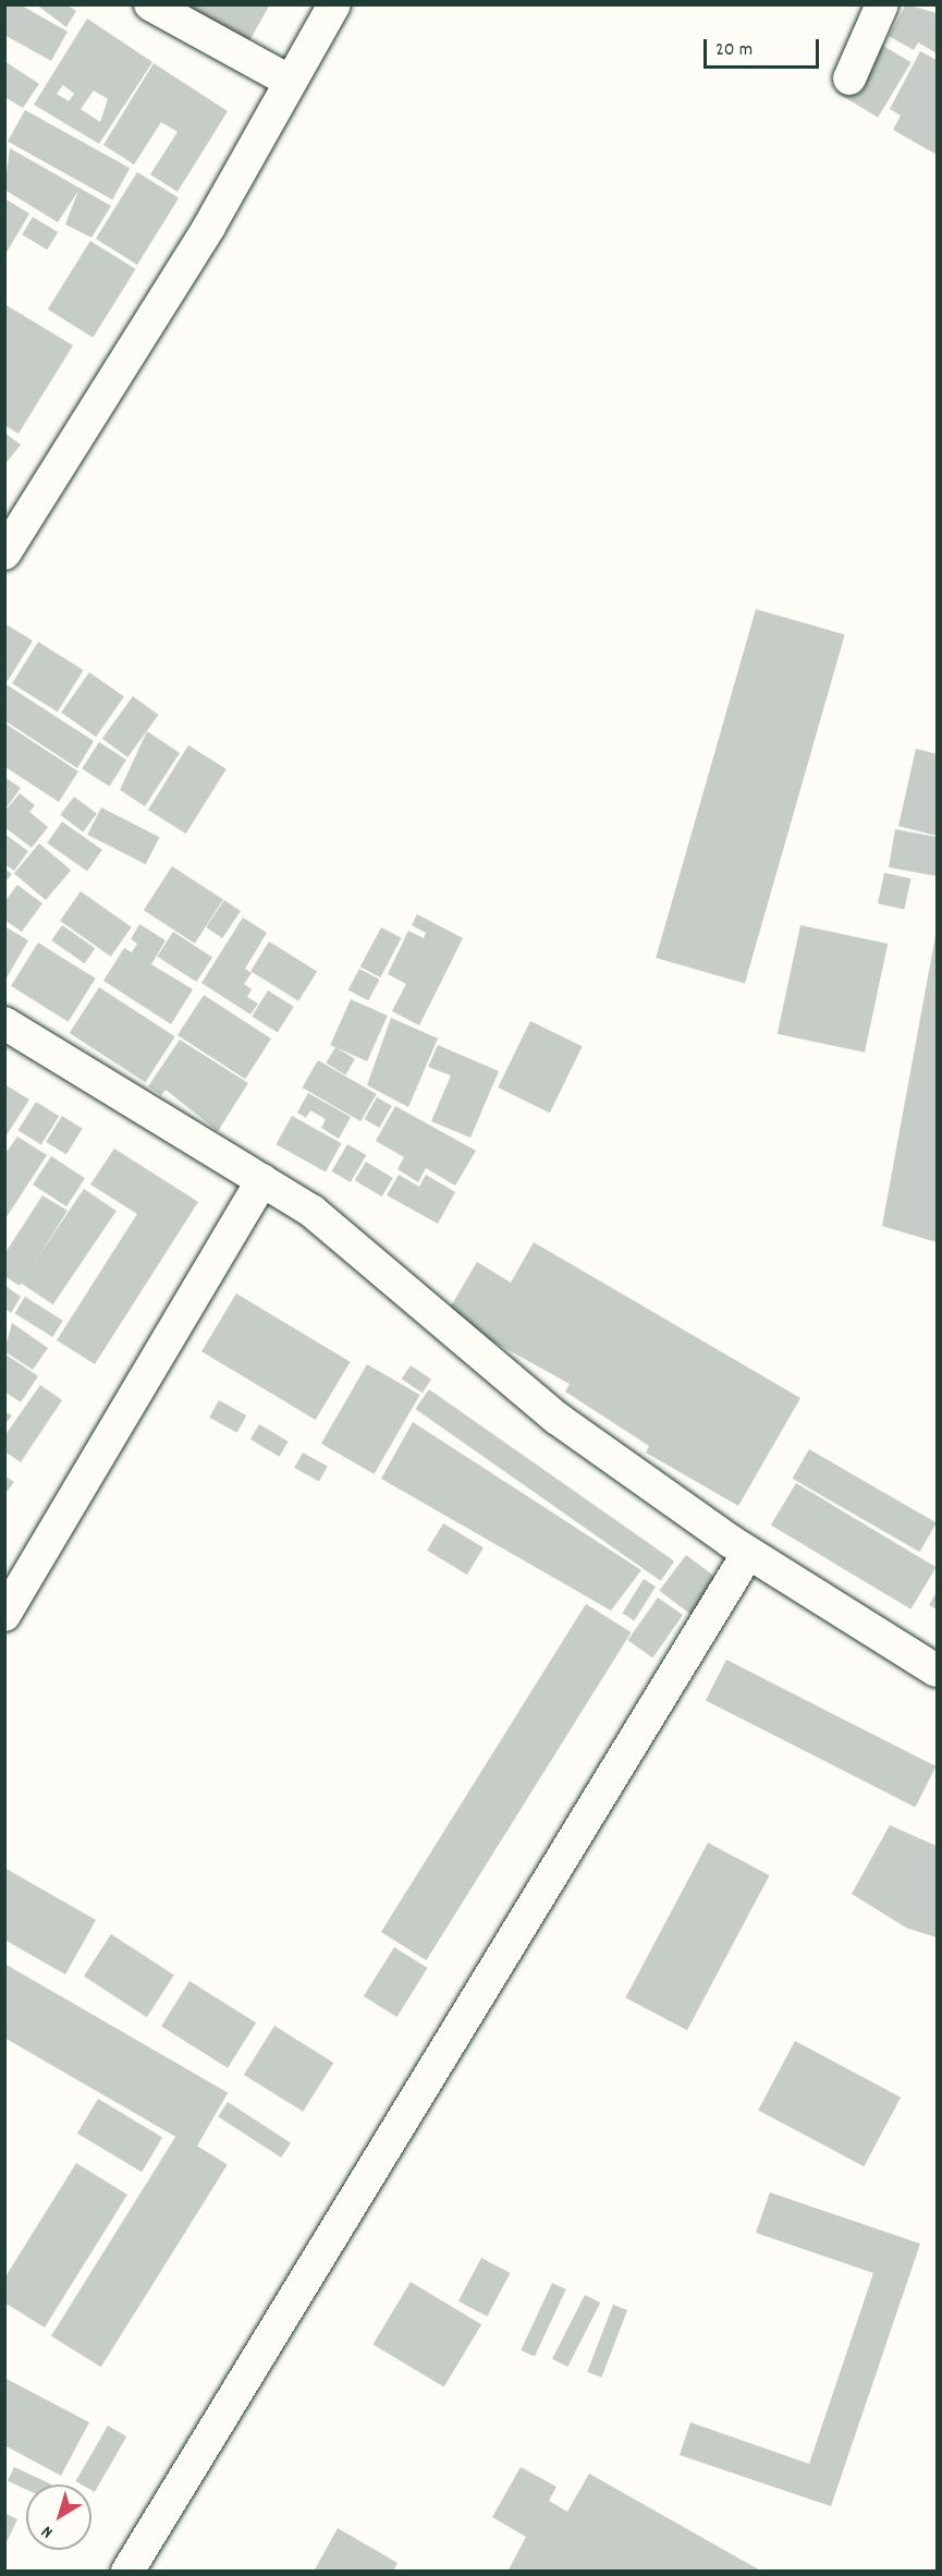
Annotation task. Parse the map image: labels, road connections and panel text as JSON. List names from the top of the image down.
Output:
{
  "scale_bar": "20 m",
  "north": "bottom left"
}
